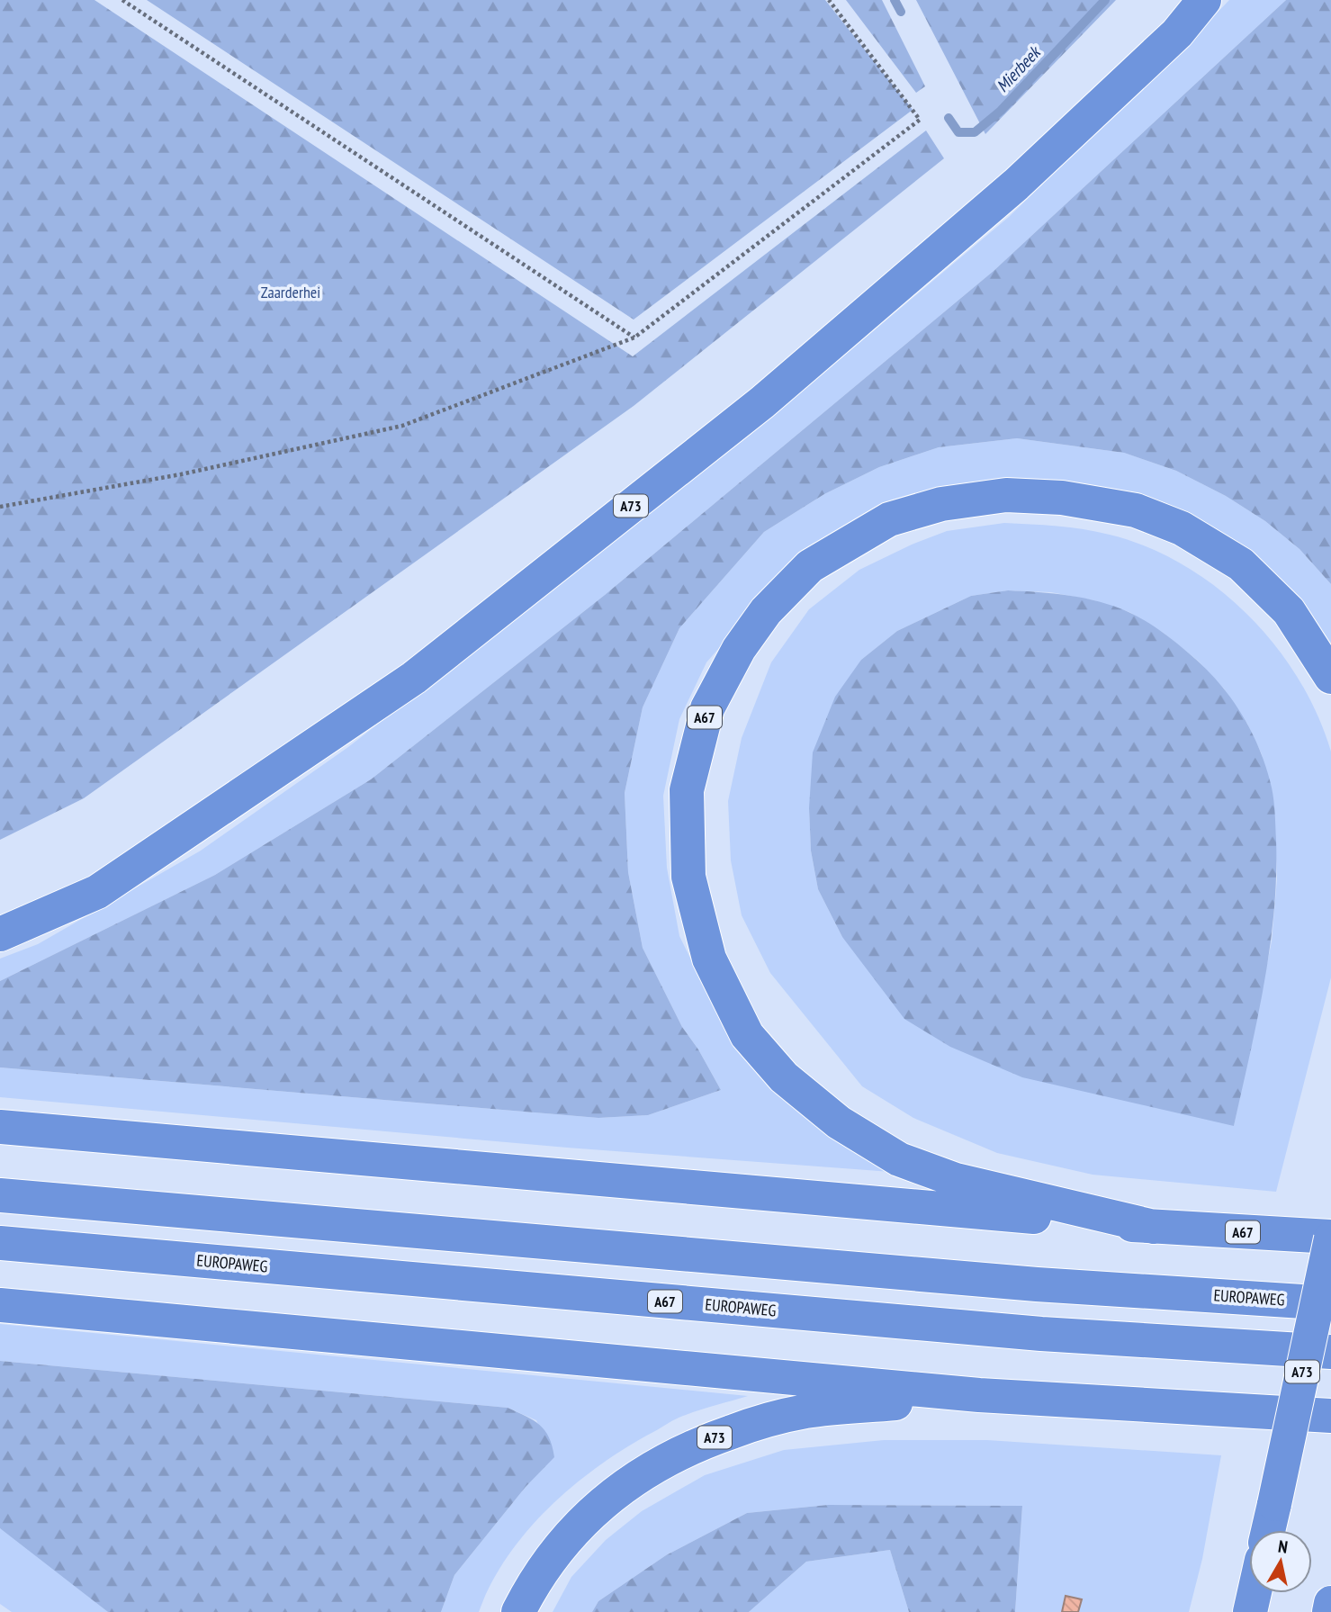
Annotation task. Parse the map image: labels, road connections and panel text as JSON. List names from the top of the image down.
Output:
{
  "streets": {
    "highway": ["A73", "A67", "EUROPAWEG"]
  },
  "crossings": [
    ["A73", "A67"]
  ],
  "water": ["Mierbeek"],
  "parks": ["Zaarderhei"],
  "north": "top"
}
